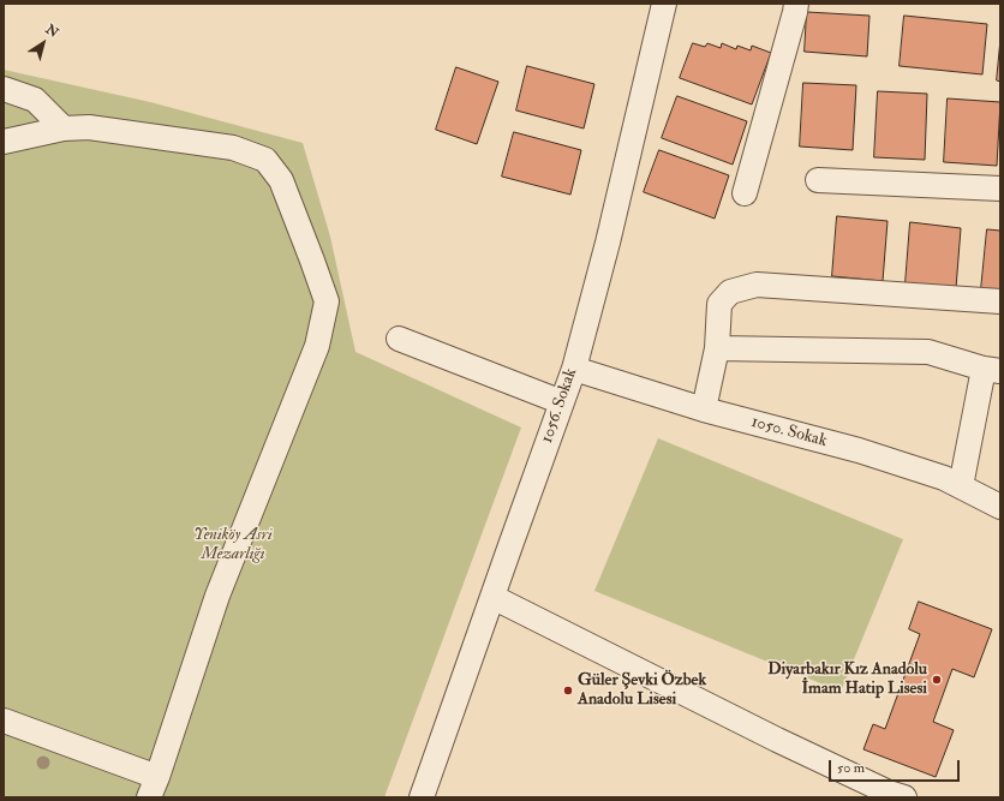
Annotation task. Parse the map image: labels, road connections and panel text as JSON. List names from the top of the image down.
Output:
{
  "streets": {
    "street": ["1056. Sokak", "1050. Sokak"]
  },
  "crossings": [
    ["1056. Sokak", "1050. Sokak"]
  ],
  "parks": ["Yeniköy Asri Mezarlığı"],
  "places": ["Diyarbakır Kız Anadolu İmam Hatip Lisesi", "Güler Şevki Özbek Anadolu Lisesi"],
  "scale_bar": "50 m",
  "north": "top right"
}
